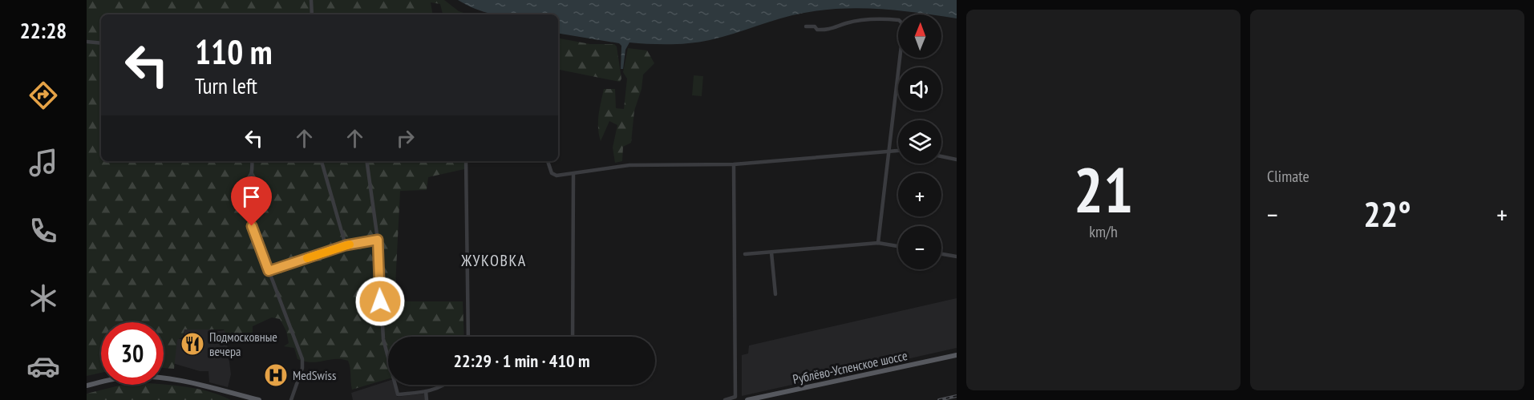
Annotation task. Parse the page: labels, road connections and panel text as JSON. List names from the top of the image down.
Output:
{
  "streets": {
    "main road": ["Рублёво-Успенское шоссе"]
  },
  "districts": ["ЖУКОВКА"],
  "places": {
    "restaurant": ["Подмосковные вечера"],
    "hospital": ["MedSwiss"]
  },
  "north": "top",
  "page": {
    "tabs": "22:28",
    "tile": [
      ["21", "km/h"],
      "Climate"
    ],
    "map_buttons": ["+", "−"],
    "turn": ["110 m", "Turn left"],
    "heat": ["−", "22°", "+"],
    "limit": "30",
    "trip": "22:29 · 1 min · 410 m"
  }
}
